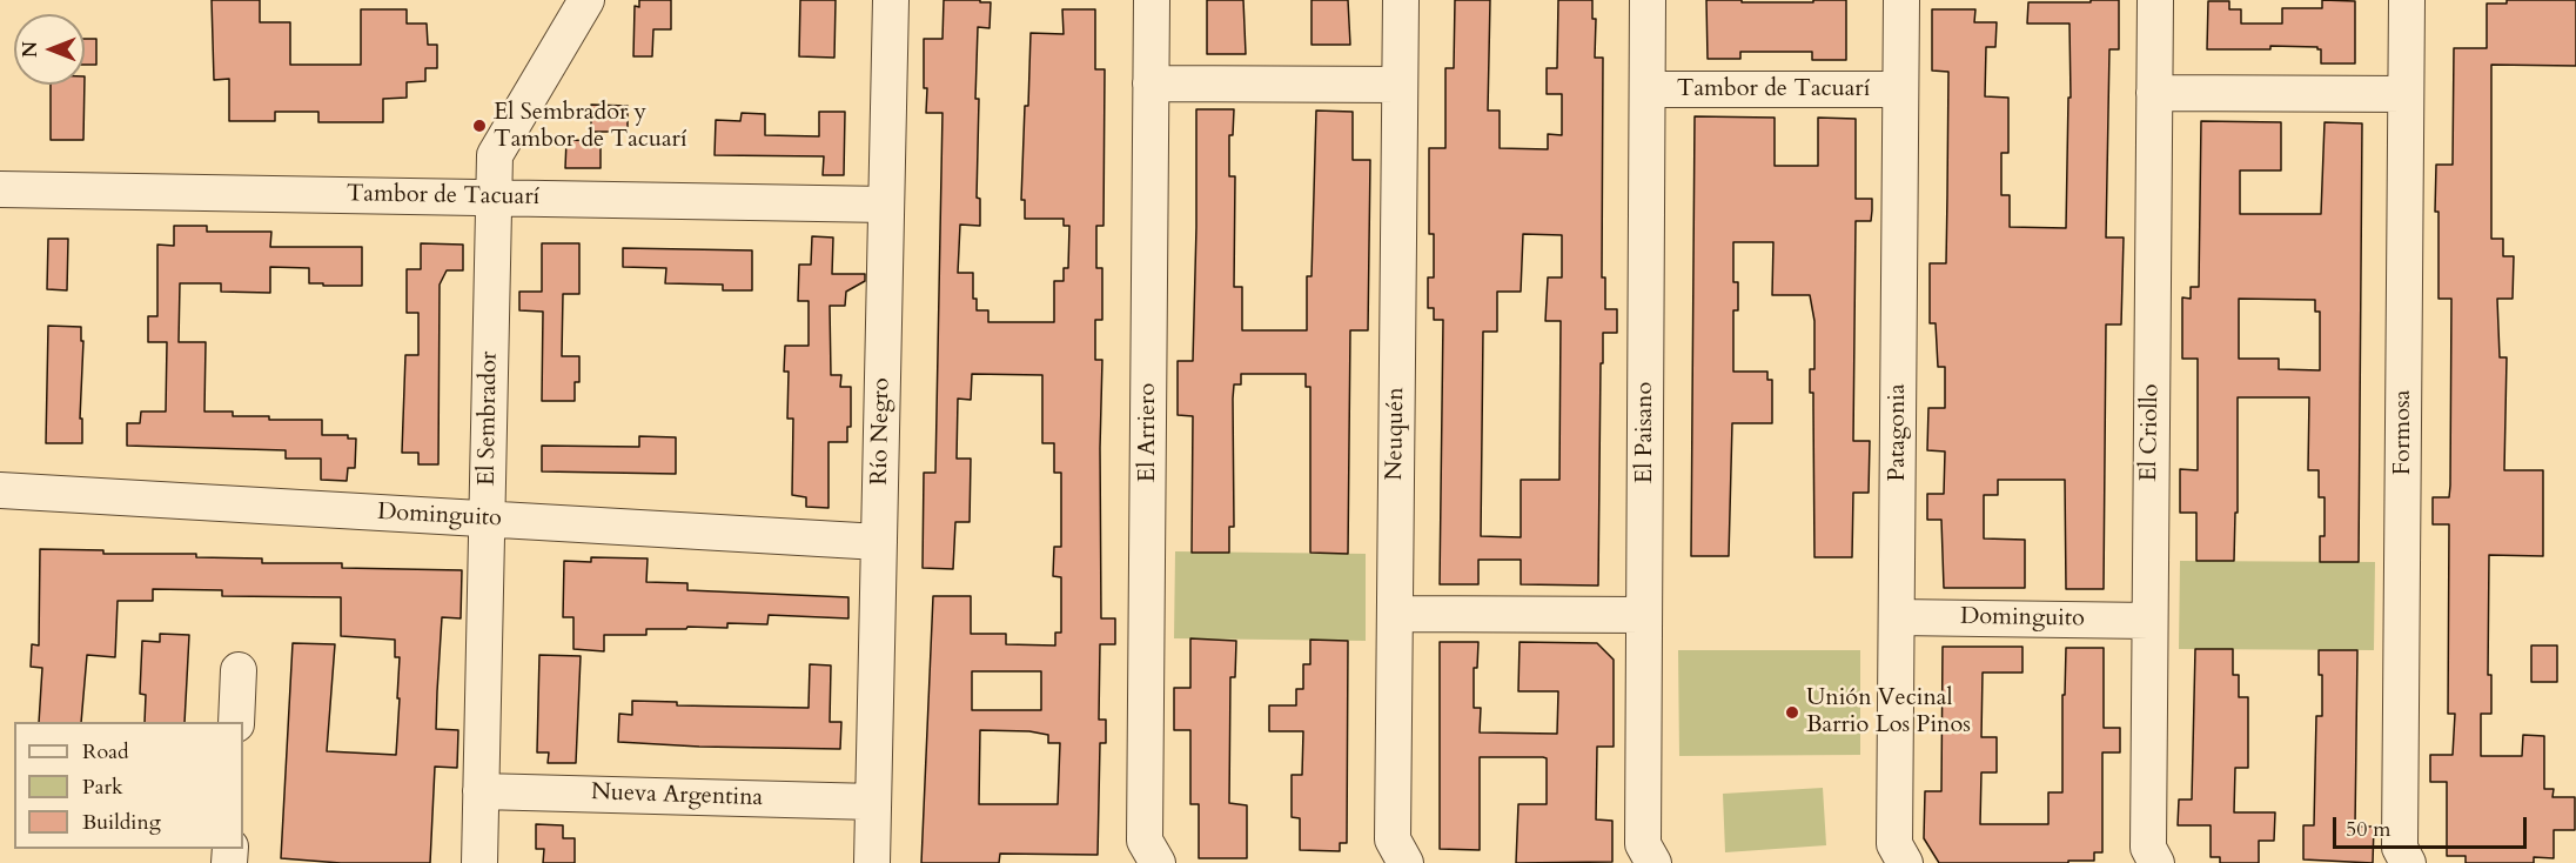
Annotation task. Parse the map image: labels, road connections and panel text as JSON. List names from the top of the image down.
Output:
{
  "streets": {
    "street": [
      "Tambor de Tacuarí",
      "El Sembrador",
      "Río Negro",
      "El Arriero",
      "El Paisano",
      "Patagonia",
      "El Criollo",
      "Formosa",
      "Neuquén",
      "Dominguito",
      "Nueva Argentina"
    ]
  },
  "crossings": [
    ["Tambor de Tacuarí", "El Sembrador"],
    ["Tambor de Tacuarí", "Río Negro"],
    ["Tambor de Tacuarí", "El Paisano"],
    ["Tambor de Tacuarí", "Patagonia"],
    ["El Sembrador", "Dominguito"],
    ["El Sembrador", "Nueva Argentina"],
    ["Río Negro", "Dominguito"],
    ["Río Negro", "Nueva Argentina"],
    ["Patagonia", "Dominguito"],
    ["El Criollo", "Dominguito"]
  ],
  "places": ["El Sembrador y Tambor de Tacuarí", "Unión Vecinal Barrio Los Pinos"],
  "legend": ["Road", "Park", "Building"],
  "scale_bar": "50 m",
  "north": "left"
}
